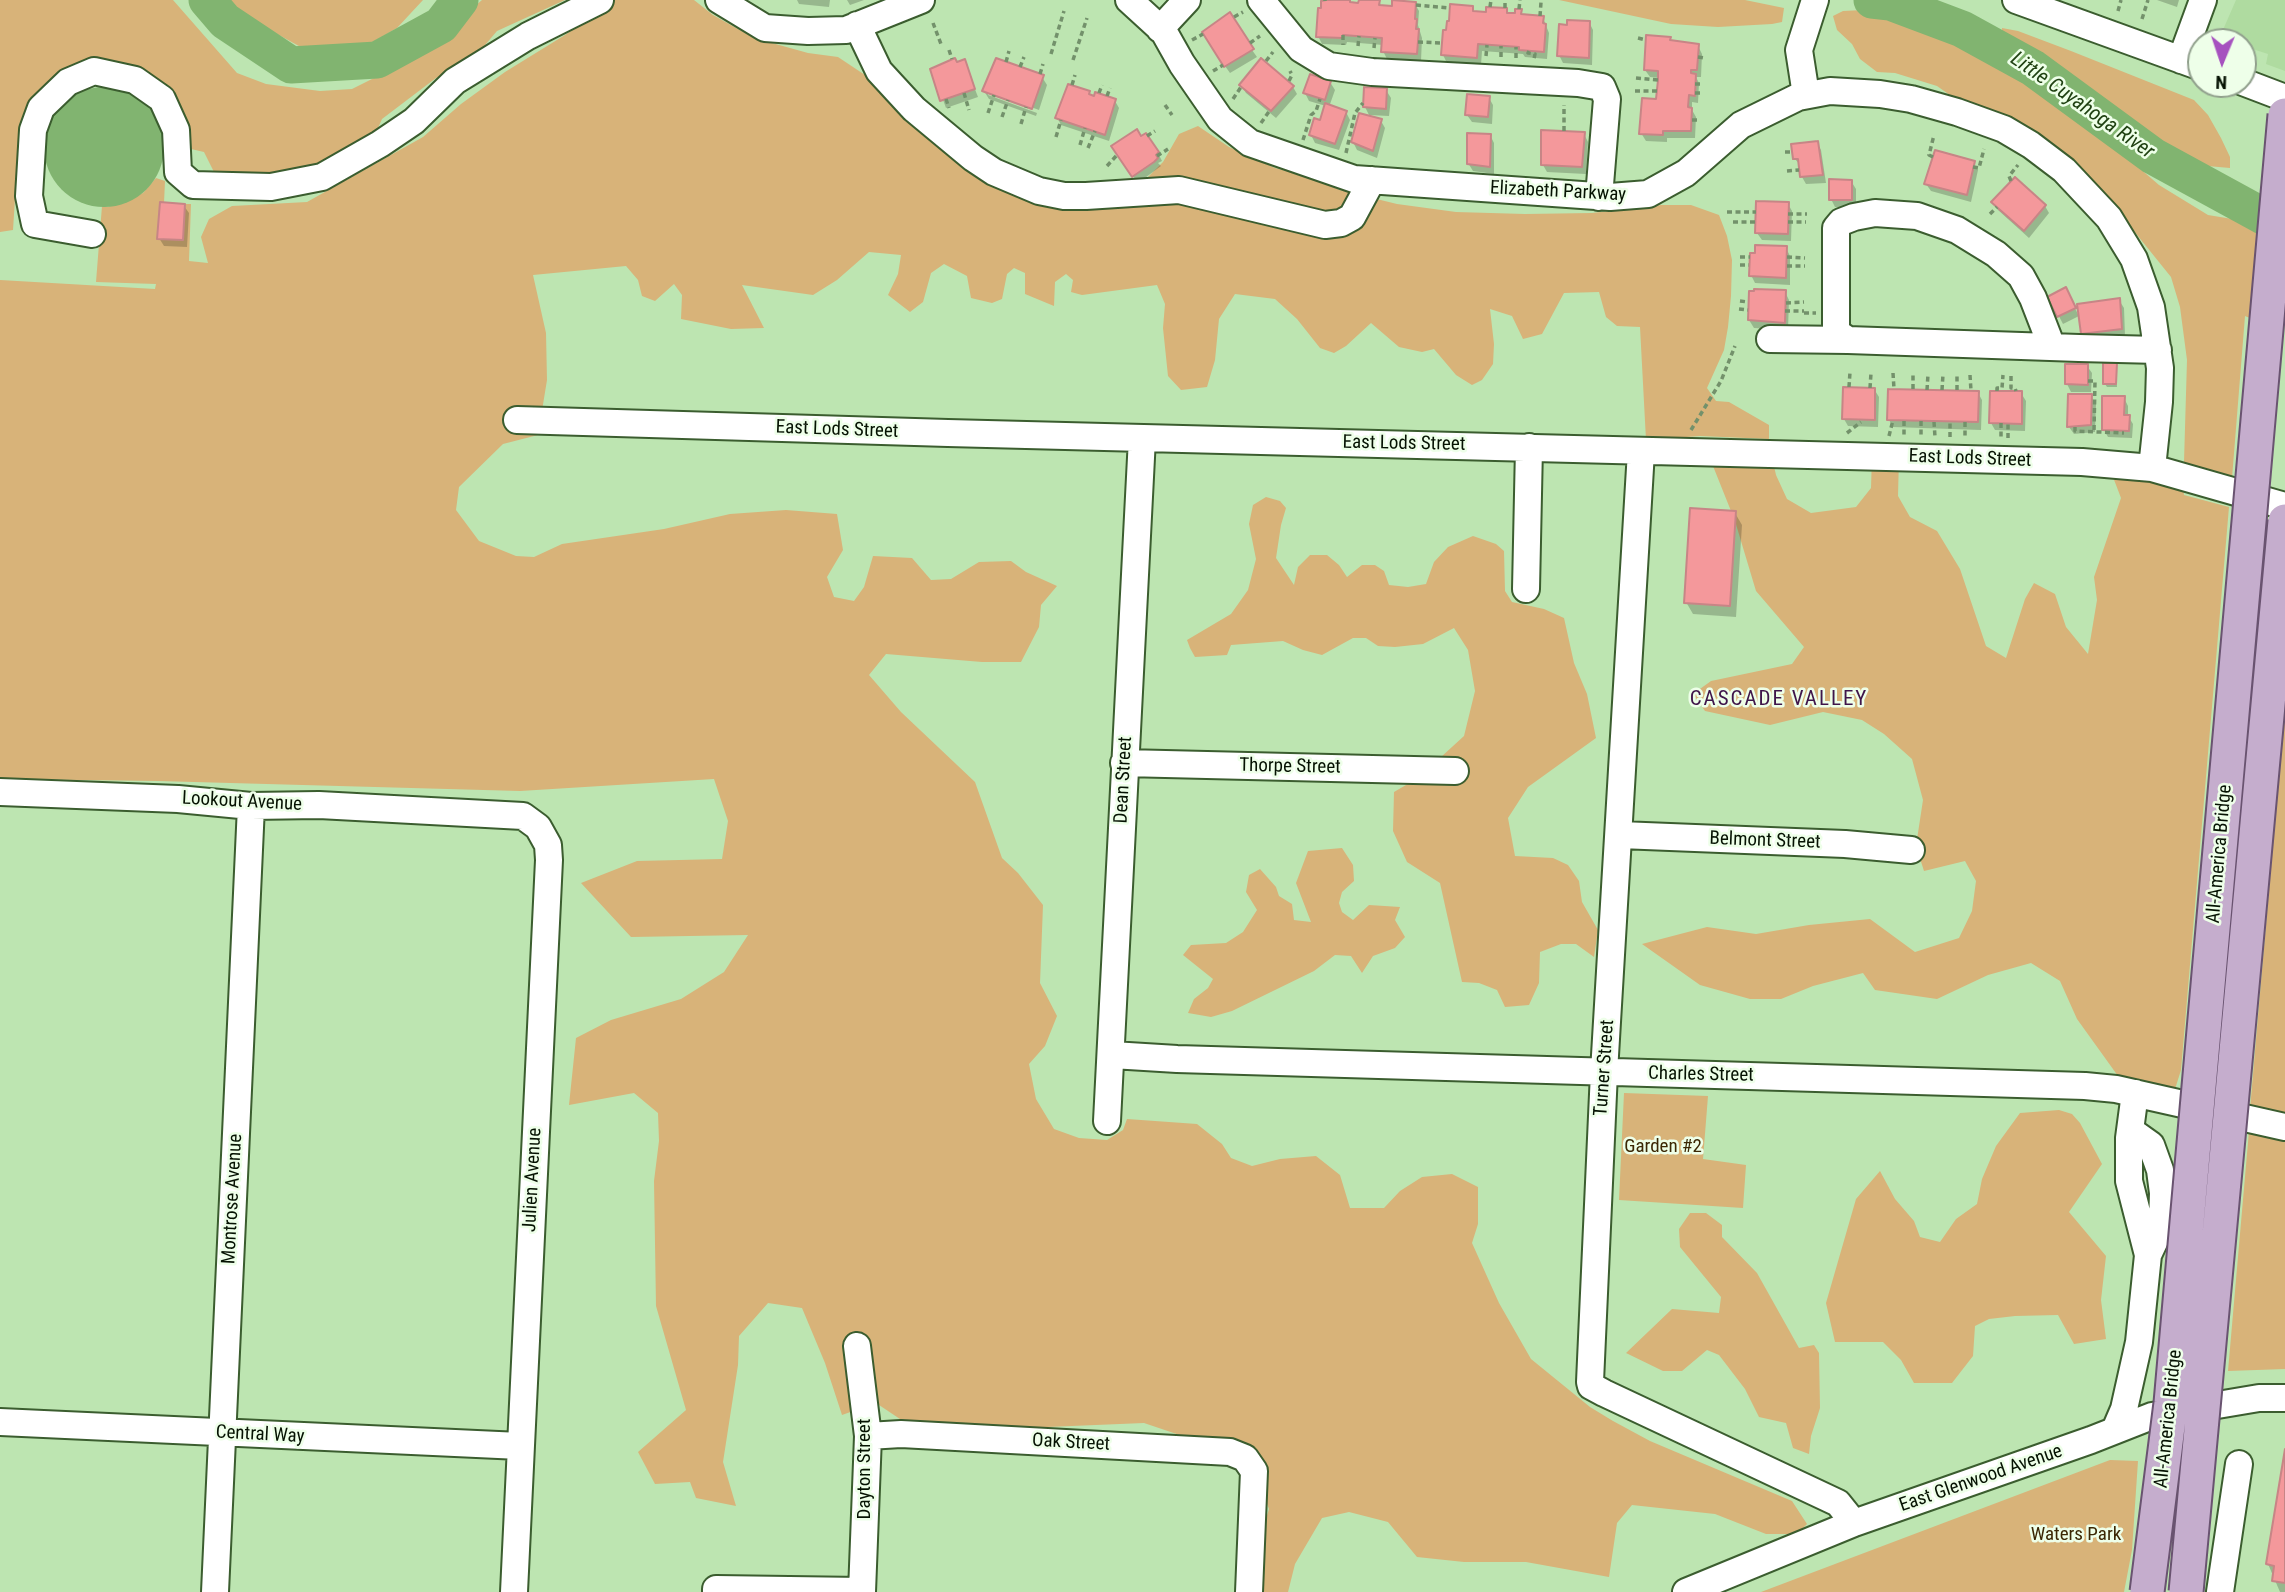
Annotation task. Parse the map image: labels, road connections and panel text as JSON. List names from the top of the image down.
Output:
{
  "streets": {
    "main road": ["All-America Bridge"],
    "street": [
      "Elizabeth Parkway",
      "East Lods Street",
      "Thorpe Street",
      "Dean Street",
      "Lookout Avenue",
      "Belmont Street",
      "Turner Street",
      "Charles Street",
      "Julien Avenue",
      "Montrose Avenue",
      "Central Way",
      "Oak Street",
      "Dayton Street",
      "East Glenwood Avenue"
    ]
  },
  "crossings": [
    ["Elizabeth Parkway", "East Lods Street"],
    ["East Lods Street", "Dean Street"],
    ["East Lods Street", "Turner Street"],
    ["Thorpe Street", "Dean Street"],
    ["Dean Street", "Charles Street"],
    ["Lookout Avenue", "Julien Avenue"],
    ["Lookout Avenue", "Montrose Avenue"],
    ["Belmont Street", "Turner Street"],
    ["Turner Street", "Charles Street"],
    ["Turner Street", "East Glenwood Avenue"],
    ["Julien Avenue", "Central Way"],
    ["Montrose Avenue", "Central Way"],
    ["Oak Street", "Dayton Street"]
  ],
  "districts": ["CASCADE VALLEY"],
  "water": ["Little Cuyahoga River"],
  "parks": ["Garden #2", "Waters Park"],
  "north": "bottom"
}
